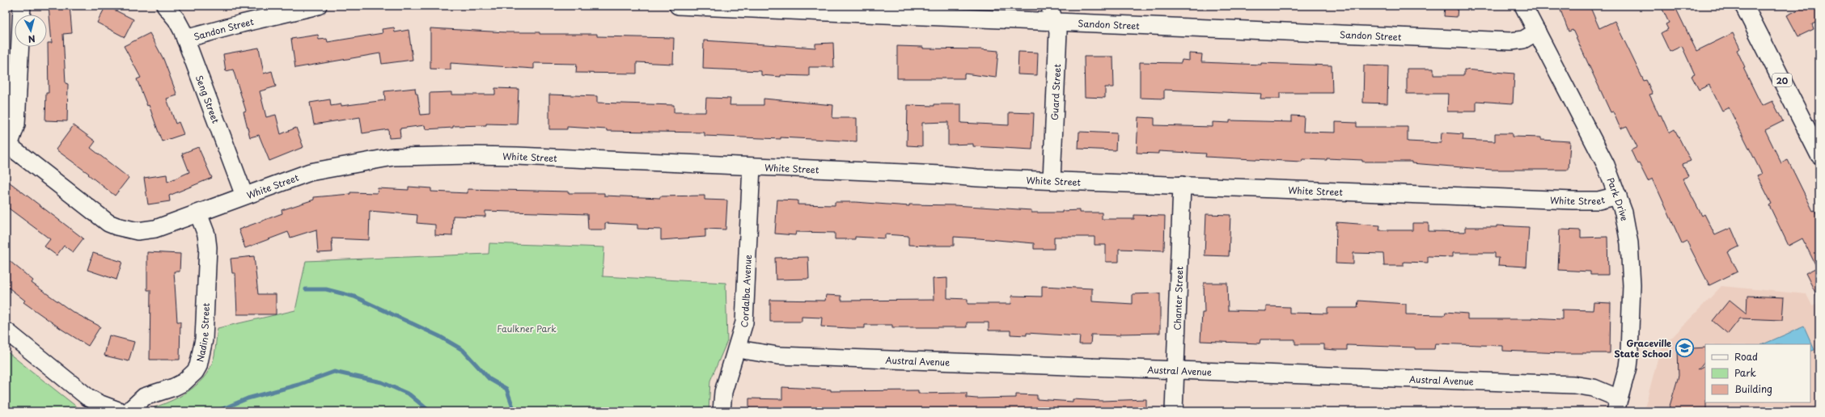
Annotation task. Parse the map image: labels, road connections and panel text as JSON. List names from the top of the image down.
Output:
{
  "streets": {
    "main road": ["20"],
    "street": [
      "Sandon Street",
      "Guard Street",
      "Seng Street",
      "White Street",
      "Park Drive",
      "Cordalba Avenue",
      "Chanter Street",
      "Nadine Street",
      "Austral Avenue"
    ]
  },
  "crossings": [
    ["Sandon Street", "Guard Street"],
    ["Sandon Street", "Seng Street"],
    ["Sandon Street", "Park Drive"],
    ["Guard Street", "White Street"],
    ["Seng Street", "White Street"],
    ["White Street", "Park Drive"],
    ["White Street", "Cordalba Avenue"],
    ["White Street", "Chanter Street"],
    ["White Street", "Nadine Street"],
    ["Park Drive", "Austral Avenue"],
    ["Cordalba Avenue", "Austral Avenue"],
    ["Chanter Street", "Austral Avenue"]
  ],
  "parks": ["Faulkner Park"],
  "places": {
    "school or university": ["Graceville State School"]
  },
  "legend": ["Road", "Park", "Building"],
  "north": "bottom"
}
